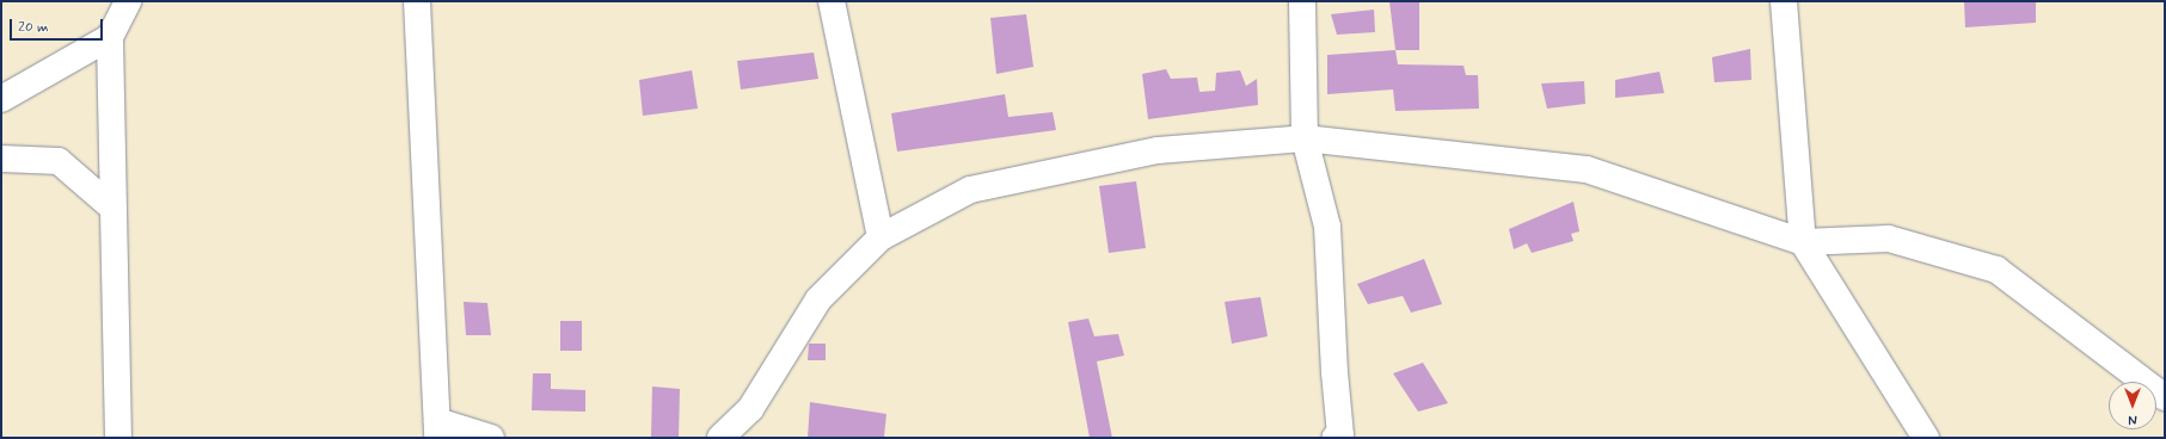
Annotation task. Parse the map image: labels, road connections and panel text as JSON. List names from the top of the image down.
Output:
{
  "scale_bar": "20 m",
  "north": "bottom"
}
